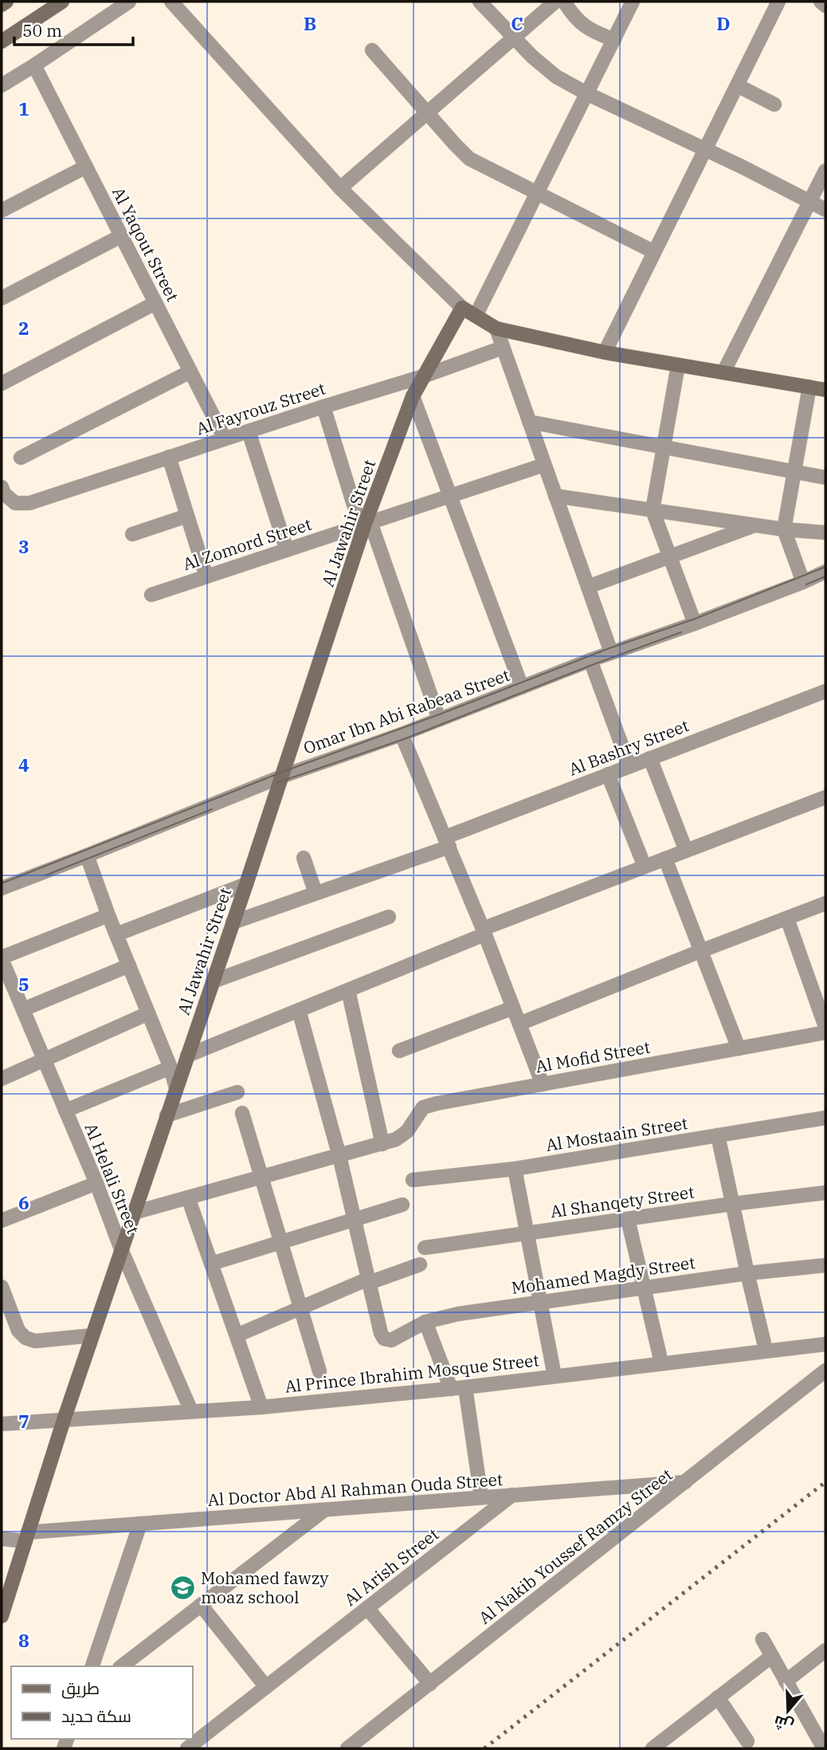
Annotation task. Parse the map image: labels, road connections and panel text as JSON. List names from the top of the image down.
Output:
{
  "streets": {
    "main road": ["Al Jawahir Street"],
    "street": [
      "Al Yaqout Street",
      "Al Fayrouz Street",
      "Al Zomord Street",
      "Omar Ibn Abi Rabeaa Street",
      "Al Bashry Street",
      "Al Mofid Street",
      "Al Mostaain Street",
      "Al Helali Street",
      "Al Shanqety Street",
      "Mohamed Magdy Street",
      "Al Prince Ibrahim Mosque Street",
      "Al Doctor Abd Al Rahman Ouda Street",
      "Al Nakib Youssef Ramzy Street",
      "Al Arish Street"
    ]
  },
  "crossings": [
    ["Al Yaqout Street", "Al Fayrouz Street"],
    ["Al Fayrouz Street", "Al Jawahir Street"],
    ["Al Jawahir Street", "Al Zomord Street"],
    ["Al Jawahir Street", "Omar Ibn Abi Rabeaa Street"],
    ["Al Jawahir Street", "Al Bashry Street"],
    ["Al Jawahir Street", "Al Mofid Street"],
    ["Al Jawahir Street", "Al Helali Street"],
    ["Al Jawahir Street", "Al Prince Ibrahim Mosque Street"],
    ["Al Jawahir Street", "Al Doctor Abd Al Rahman Ouda Street"],
    ["Al Helali Street", "Al Prince Ibrahim Mosque Street"],
    ["Al Doctor Abd Al Rahman Ouda Street", "Al Nakib Youssef Ramzy Street"],
    ["Al Doctor Abd Al Rahman Ouda Street", "Al Arish Street"]
  ],
  "places": {
    "school or university": ["Mohamed fawzy moaz school"]
  },
  "legend": ["طريق", "سكة حديد"],
  "scale_bar": "50 m",
  "north": "bottom",
  "grid": {
    "columns": ["B", "C", "D"],
    "rows": [
      "1",
      "2",
      "3",
      "4",
      "5",
      "6",
      "7",
      "8"
    ]
  }
}
